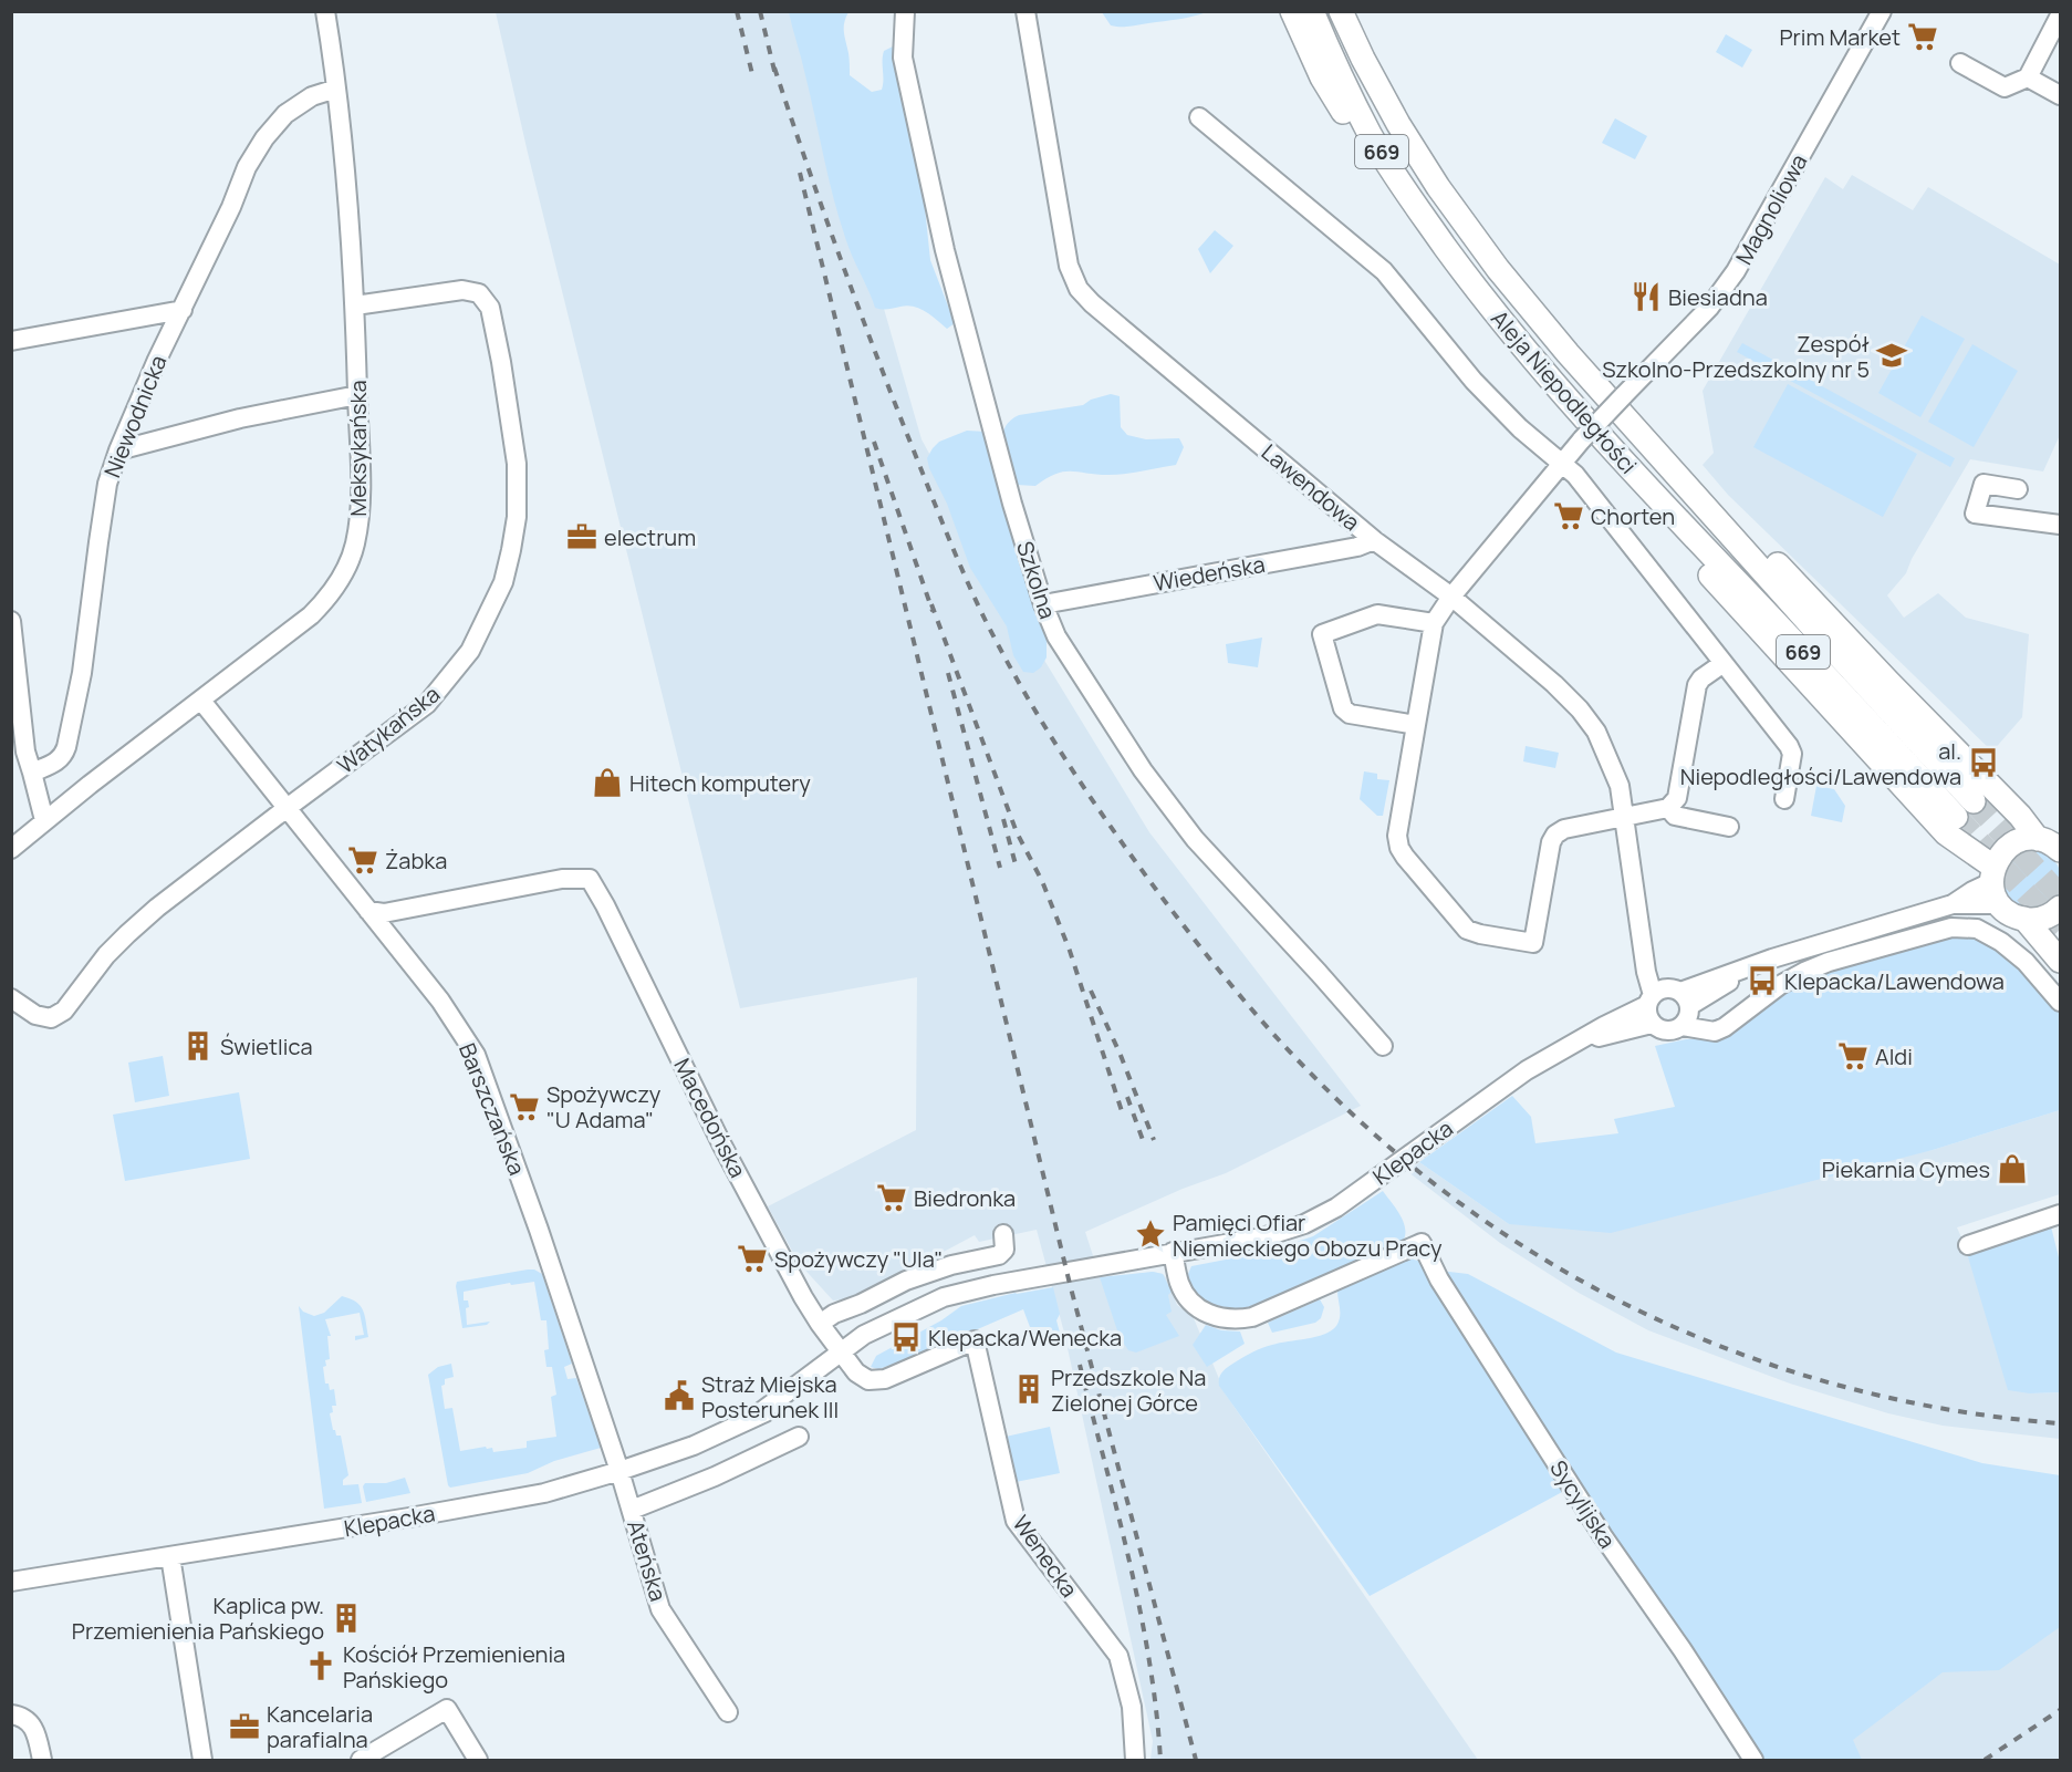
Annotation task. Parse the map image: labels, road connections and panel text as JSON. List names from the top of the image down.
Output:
{
  "streets": {
    "main road": ["669", "Aleja Niepodległości"],
    "street": [
      "Magnoliowa",
      "Niewodnicka",
      "Meksykańska",
      "Lawendowa",
      "Wiedeńska",
      "Szkolna",
      "Watykańska",
      "Barszczańska",
      "Macedońska",
      "Klepacka",
      "Sycylijska",
      "Wenecka",
      "Ateńska"
    ]
  },
  "crossings": [
    ["Magnoliowa", "Lawendowa"],
    ["Niewodnicka", "Meksykańska"],
    ["Meksykańska", "Watykańska"],
    ["Meksykańska", "Barszczańska"],
    ["Lawendowa", "Wiedeńska"],
    ["Lawendowa", "Klepacka"],
    ["Wiedeńska", "Szkolna"],
    ["Watykańska", "Barszczańska"],
    ["Barszczańska", "Macedońska"],
    ["Barszczańska", "Klepacka"],
    ["Barszczańska", "Ateńska"],
    ["Macedońska", "Klepacka"],
    ["Macedońska", "Wenecka"],
    ["Klepacka", "Sycylijska"],
    ["Klepacka", "Ateńska"]
  ],
  "places": {
    "supermarket": [
      "Prim Market",
      "Chorten",
      "Żabka",
      "Aldi",
      "Spożywczy \"U Adama\"",
      "Biedronka",
      "Spożywczy \"Ula\""
    ],
    "restaurant": ["Biesiadna"],
    "school or university": ["Zespół Szkolno-Przedszkolny nr 5"],
    "office": ["electrum", "Kancelaria parafialna"],
    "bus stop": ["al. Niepodległości/Lawendowa", "Klepacka/Lawendowa", "Klepacka/Wenecka"],
    "shop": ["Hitech komputery", "Piekarnia Cymes"],
    "building": ["Świetlica", "Przedszkole Na Zielonej Górce", "Kaplica pw. Przemienienia Pańskiego"],
    "place": ["Pamięci Ofiar Niemieckiego Obozu Pracy"],
    "public building": ["Straż Miejska Posterunek III"],
    "church": ["Kościół Przemienienia Pańskiego"]
  }
}
